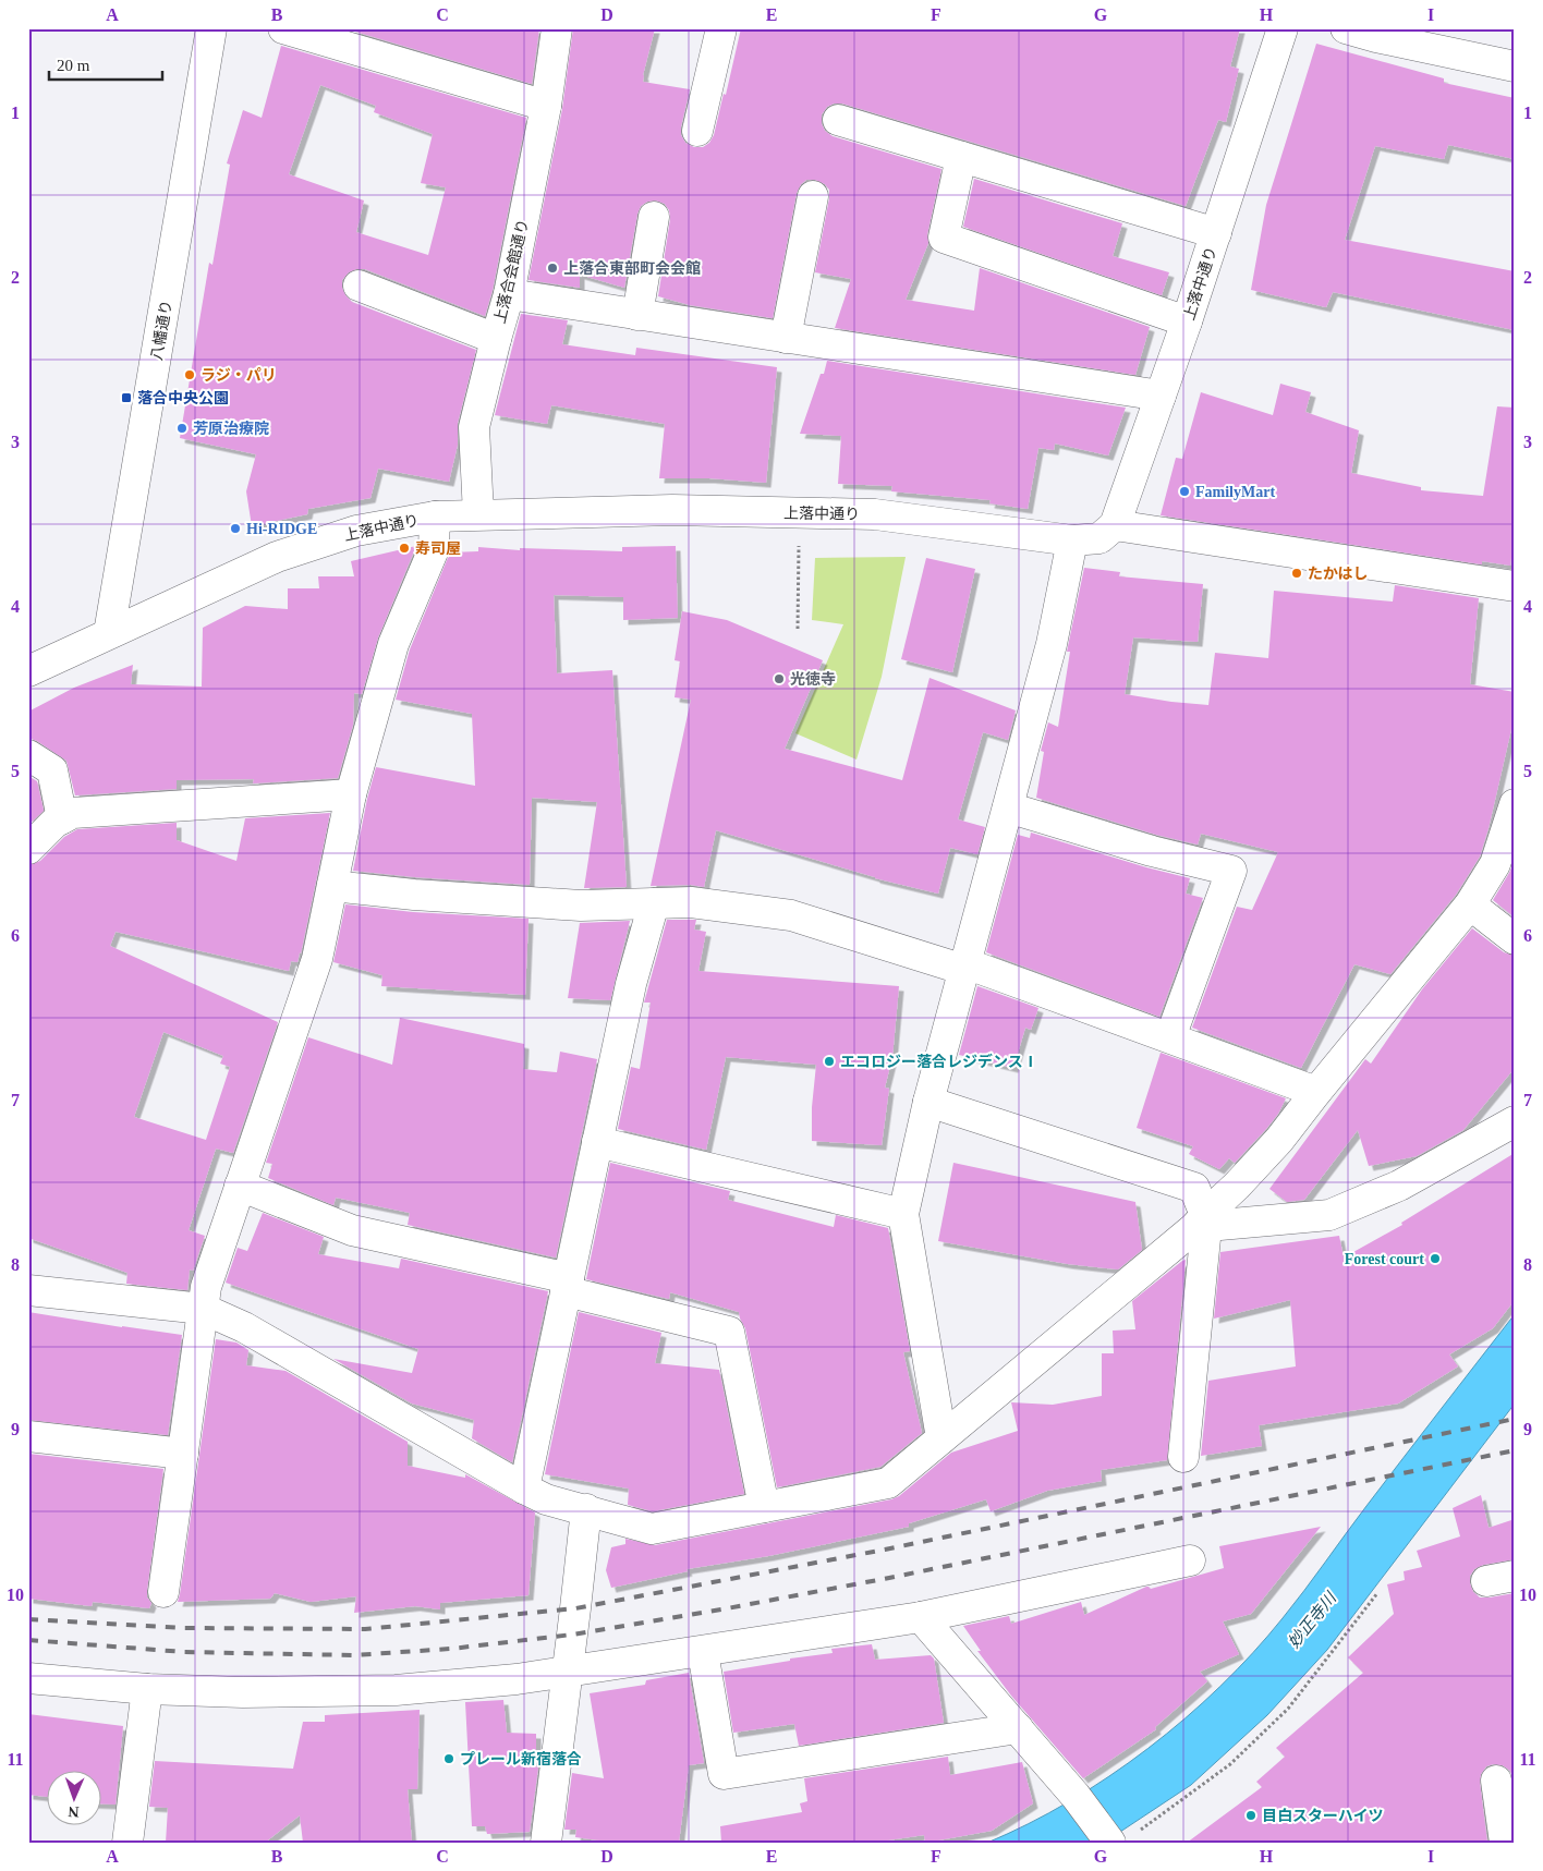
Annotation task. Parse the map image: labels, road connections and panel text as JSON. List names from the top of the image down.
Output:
{
  "streets": {
    "street": ["上落合会館通り", "上落中通り", "八幡通り"]
  },
  "crossings": [
    ["上落合会館通り", "上落中通り"],
    ["上落中通り", "八幡通り"]
  ],
  "water": ["妙正寺川"],
  "places": {
    "other": [
      "上落合東部町会会館",
      "ラジ・パリ",
      "芳原治療院",
      "FamilyMart",
      "Hi-RIDGE",
      "寿司屋",
      "たかはし",
      "光徳寺",
      "エコロジー落合レジデンスⅠ",
      "Forest court",
      "プレール新宿落合",
      "目白スターハイツ"
    ],
    "transit": ["落合中央公園"]
  },
  "scale_bar": "20 m",
  "north": "bottom",
  "grid": {
    "columns": [
      "A",
      "B",
      "C",
      "D",
      "E",
      "F",
      "G",
      "H",
      "I"
    ],
    "rows": [
      "1",
      "2",
      "3",
      "4",
      "5",
      "6",
      "7",
      "8",
      "9",
      "10",
      "11"
    ]
  }
}
